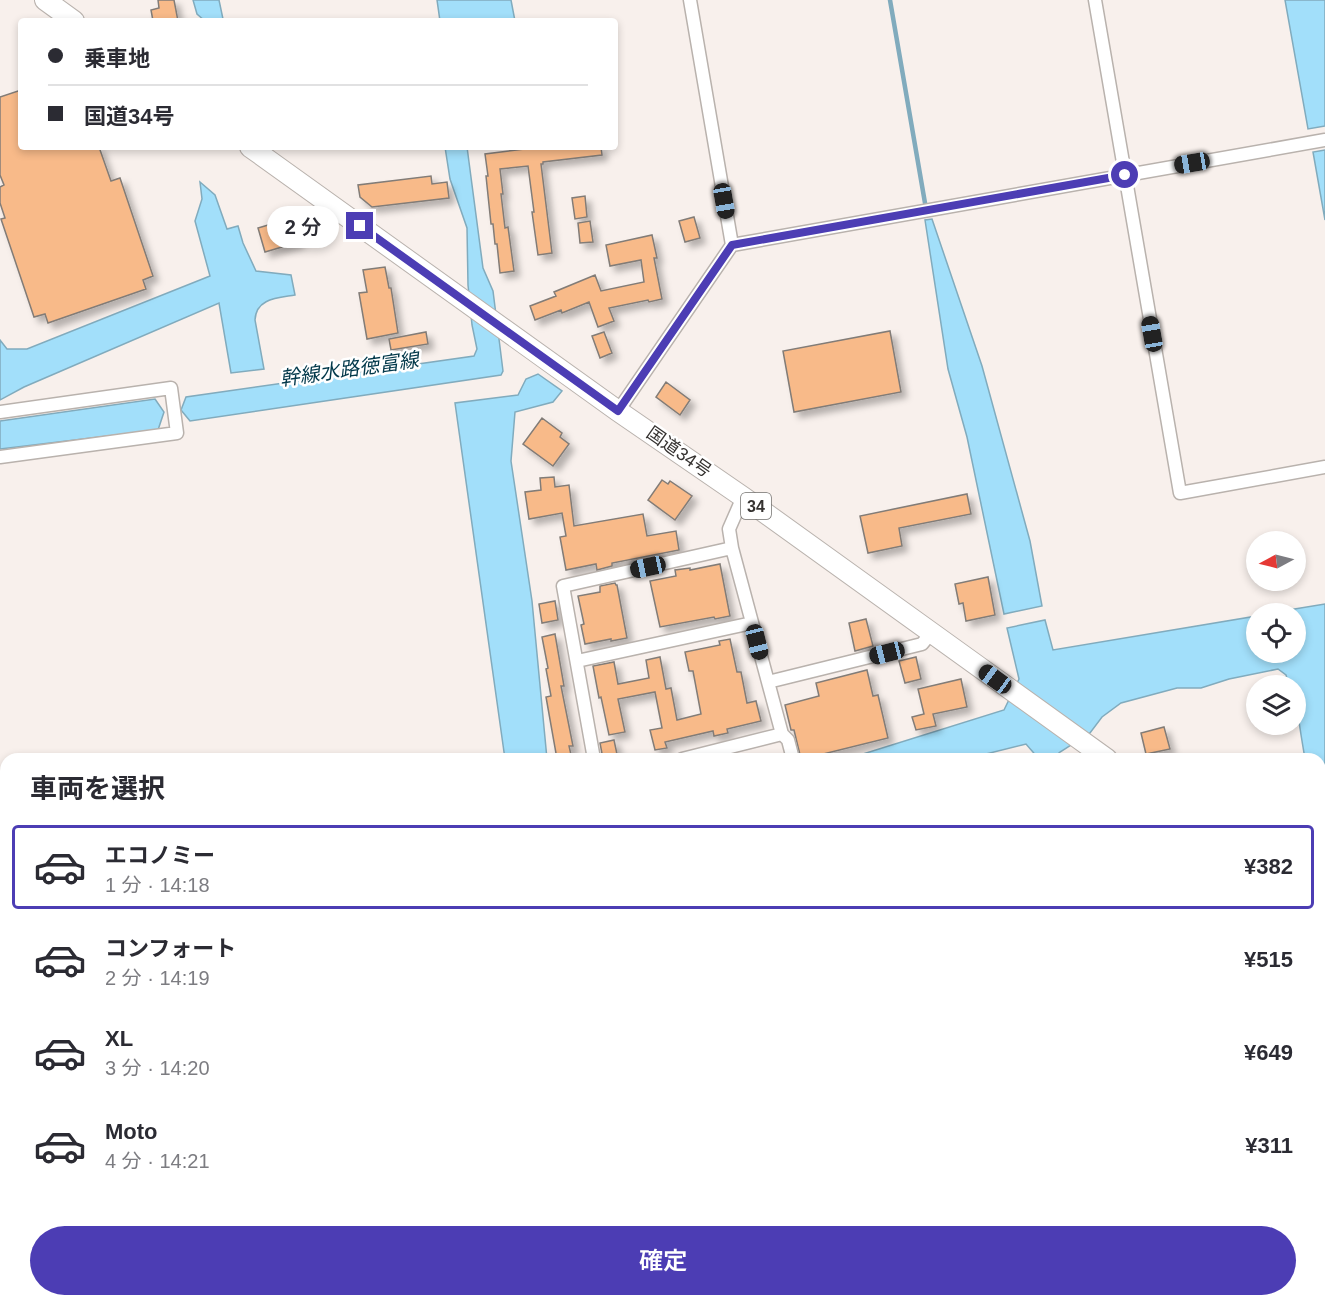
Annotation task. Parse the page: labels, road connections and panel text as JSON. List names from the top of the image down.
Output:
{
  "streets": {
    "highway": ["国道34号", "34"]
  },
  "water": ["幹線水路徳富線"],
  "north": "left",
  "page": {
    "banner": ["乗車地", "国道34号"],
    "bubble": "2 分",
    "heading": "車両を選択",
    "list": [
      {
        "name": "エコノミー",
        "note": "1 分 · 14:18",
        "value": "¥382"
      },
      {
        "name": "コンフォート",
        "note": "2 分 · 14:19",
        "value": "¥515"
      },
      {
        "name": "XL",
        "note": "3 分 · 14:20",
        "value": "¥649"
      },
      {
        "name": "Moto",
        "note": "4 分 · 14:21",
        "value": "¥311"
      }
    ],
    "buttons": "確定"
  }
}
